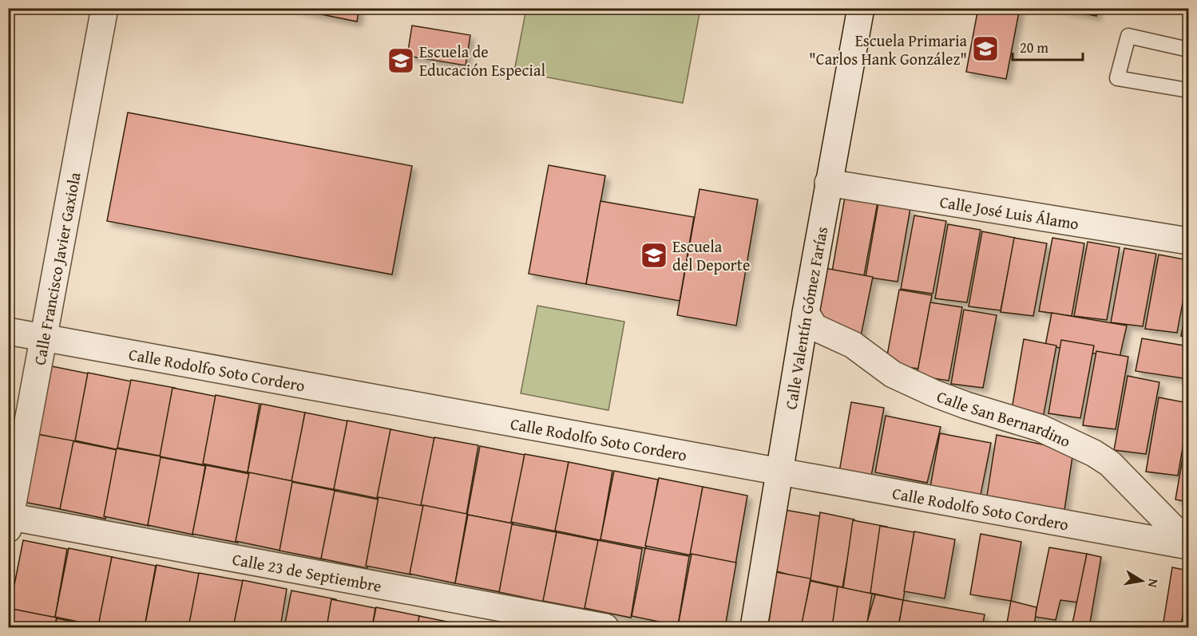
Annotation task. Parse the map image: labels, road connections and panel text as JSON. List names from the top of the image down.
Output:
{
  "streets": {
    "street": [
      "Calle José Luis Álamo",
      "Calle Francisco Javier Gaxiola",
      "Calle Valentín Gómez Farías",
      "Calle Rodolfo Soto Cordero",
      "Calle San Bernardino",
      "Calle 23 de Septiembre"
    ]
  },
  "crossings": [
    ["Calle José Luis Álamo", "Calle Valentín Gómez Farías"],
    ["Calle Francisco Javier Gaxiola", "Calle Rodolfo Soto Cordero"],
    ["Calle Francisco Javier Gaxiola", "Calle 23 de Septiembre"],
    ["Calle Valentín Gómez Farías", "Calle Rodolfo Soto Cordero"],
    ["Calle Valentín Gómez Farías", "Calle San Bernardino"],
    ["Calle Rodolfo Soto Cordero", "Calle San Bernardino"]
  ],
  "places": {
    "school or university": ["Escuela Primaria \"Carlos Hank González\"", "Escuela de Educación Especial", "Escuela del Deporte"]
  },
  "scale_bar": "20 m",
  "north": "right"
}
